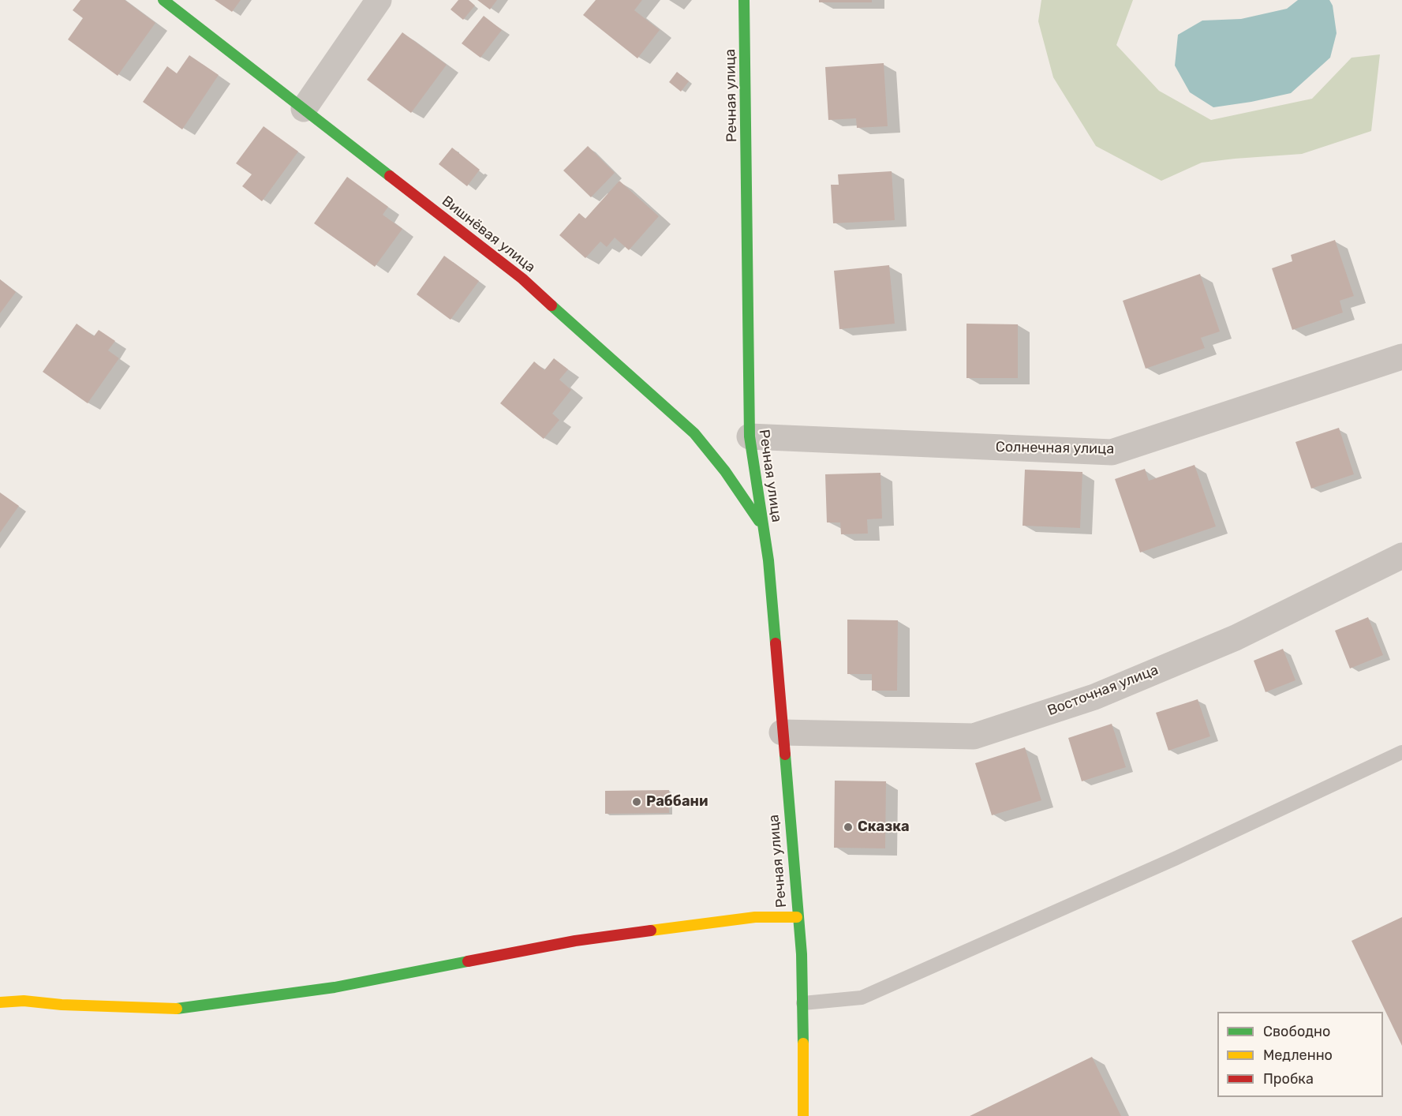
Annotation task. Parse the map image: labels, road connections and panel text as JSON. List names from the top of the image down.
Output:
{
  "streets": {
    "street": [
      "Речная улица",
      "Вишнёвая улица",
      "Солнечная улица",
      "Восточная улица"
    ]
  },
  "crossings": [
    ["Речная улица", "Вишнёвая улица"],
    ["Речная улица", "Солнечная улица"],
    ["Речная улица", "Восточная улица"]
  ],
  "places": ["Раббани", "Сказка"],
  "legend": ["Свободно", "Медленно", "Пробка"]
}
